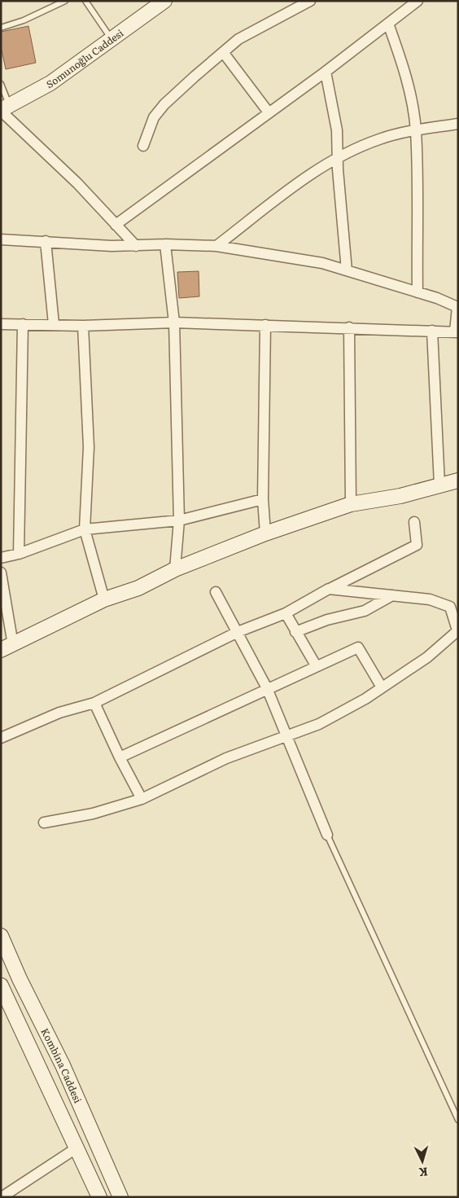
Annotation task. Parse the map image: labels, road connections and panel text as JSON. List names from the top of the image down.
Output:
{
  "streets": {
    "main road": ["Somunoğlu Caddesi", "Kombina Caddesi"]
  },
  "north": "bottom"
}
